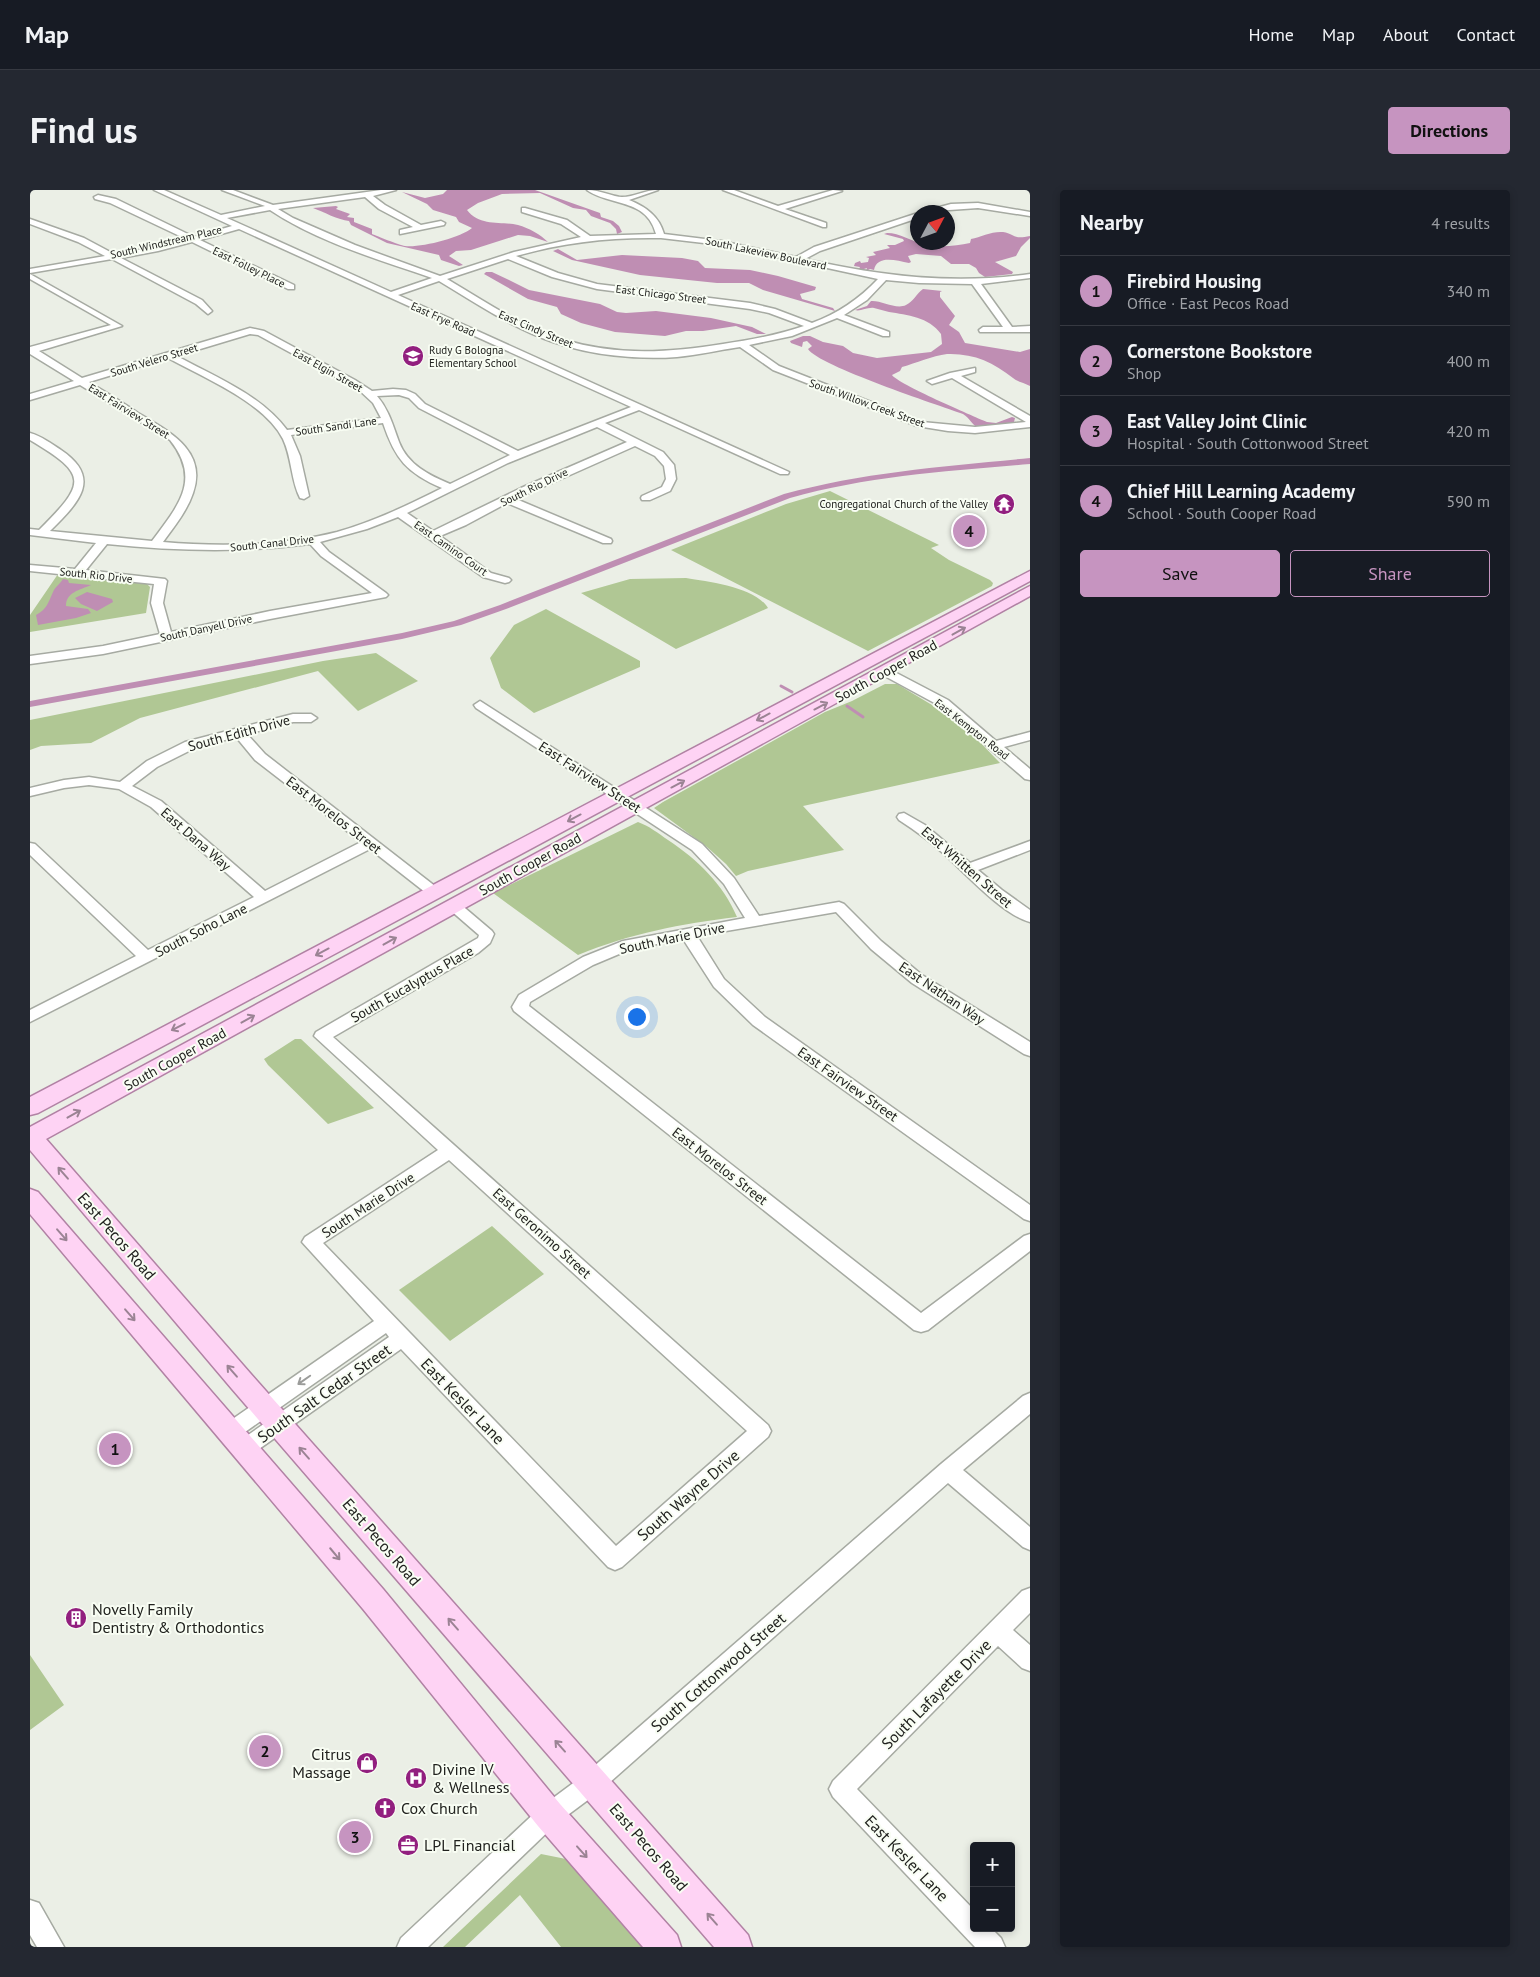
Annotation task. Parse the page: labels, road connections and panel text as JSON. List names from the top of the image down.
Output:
{
  "streets": {
    "main road": ["South Cooper Road", "East Pecos Road"],
    "street": [
      "South Windstream Place",
      "South Lakeview Boulevard",
      "East Folley Place",
      "East Chicago Street",
      "East Frye Road",
      "East Cindy Street",
      "South Velero Street",
      "East Elgin Street",
      "South Willow Creek Street",
      "East Fairview Street",
      "South Sandi Lane",
      "South Rio Drive",
      "South Canal Drive",
      "East Camino Court",
      "South Danyell Drive",
      "East Kempton Road",
      "South Edith Drive",
      "East Morelos Street",
      "East Dana Way",
      "East Whitten Street",
      "South Soho Lane",
      "South Marie Drive",
      "South Eucalyptus Place",
      "East Nathan Way",
      "East Geronimo Street",
      "South Salt Cedar Street",
      "East Kesler Lane",
      "South Wayne Drive",
      "South Cottonwood Street",
      "South Lafayette Drive"
    ]
  },
  "crossings": [
    ["South Windstream Place", "East Folley Place"],
    ["South Windstream Place", "East Frye Road"],
    ["South Windstream Place", "East Cindy Street"],
    ["South Lakeview Boulevard", "East Chicago Street"],
    ["South Lakeview Boulevard", "East Frye Road"],
    ["South Lakeview Boulevard", "East Cindy Street"],
    ["East Chicago Street", "East Cindy Street"],
    ["East Frye Road", "South Canal Drive"],
    ["East Cindy Street", "South Willow Creek Street"],
    ["South Velero Street", "East Elgin Street"],
    ["South Velero Street", "East Fairview Street"],
    ["East Elgin Street", "South Sandi Lane"],
    ["East Elgin Street", "South Canal Drive"],
    ["East Fairview Street", "South Canal Drive"],
    ["East Fairview Street", "South Cooper Road"],
    ["East Fairview Street", "South Marie Drive"],
    ["South Rio Drive", "East Camino Court"],
    ["South Rio Drive", "South Danyell Drive"],
    ["South Canal Drive", "East Camino Court"],
    ["South Cooper Road", "East Kempton Road"],
    ["South Cooper Road", "East Morelos Street"],
    ["South Cooper Road", "South Eucalyptus Place"],
    ["South Cooper Road", "East Pecos Road"],
    ["South Edith Drive", "East Morelos Street"],
    ["South Edith Drive", "East Dana Way"],
    ["East Morelos Street", "South Soho Lane"],
    ["East Morelos Street", "South Marie Drive"],
    ["East Dana Way", "South Soho Lane"],
    ["South Marie Drive", "East Nathan Way"],
    ["South Marie Drive", "East Geronimo Street"],
    ["South Marie Drive", "East Kesler Lane"],
    ["South Eucalyptus Place", "East Geronimo Street"],
    ["East Geronimo Street", "South Wayne Drive"],
    ["East Pecos Road", "South Salt Cedar Street"],
    ["East Pecos Road", "South Cottonwood Street"],
    ["South Salt Cedar Street", "East Kesler Lane"],
    ["East Kesler Lane", "South Wayne Drive"],
    ["East Kesler Lane", "South Lafayette Drive"]
  ],
  "places": {
    "school or university": ["Rudy G Bologna Elementary School"],
    "temple": ["Congregational Church of the Valley"],
    "building": ["Novelly Family Dentistry & Orthodontics"],
    "shop": ["Citrus Massage"],
    "hospital": ["Divine IV & Wellness"],
    "church": ["Cox Church"],
    "office": ["LPL Financial"]
  },
  "north": "top right",
  "page": {
    "header": "Map",
    "nav": [
      "Home",
      "Map",
      "About",
      "Contact"
    ],
    "title": "Find us",
    "buttons": [
      "Directions",
      ["Save", "Share"]
    ],
    "heading": ["Nearby", "4 results"],
    "list": [
      {
        "mark": "1",
        "name": "Firebird Housing",
        "note": "Office · East Pecos Road",
        "value": "340 m"
      },
      {
        "mark": "2",
        "name": "Cornerstone Bookstore",
        "note": "Shop",
        "value": "400 m"
      },
      {
        "mark": "3",
        "name": "East Valley Joint Clinic",
        "note": "Hospital · South Cottonwood Street",
        "value": "420 m"
      },
      {
        "mark": "4",
        "name": "Chief Hill Learning Academy",
        "note": "School · South Cooper Road",
        "value": "590 m"
      }
    ],
    "pins": [
      "4",
      "1",
      "2",
      "3"
    ],
    "map_buttons": ["+", "−"]
  }
}
